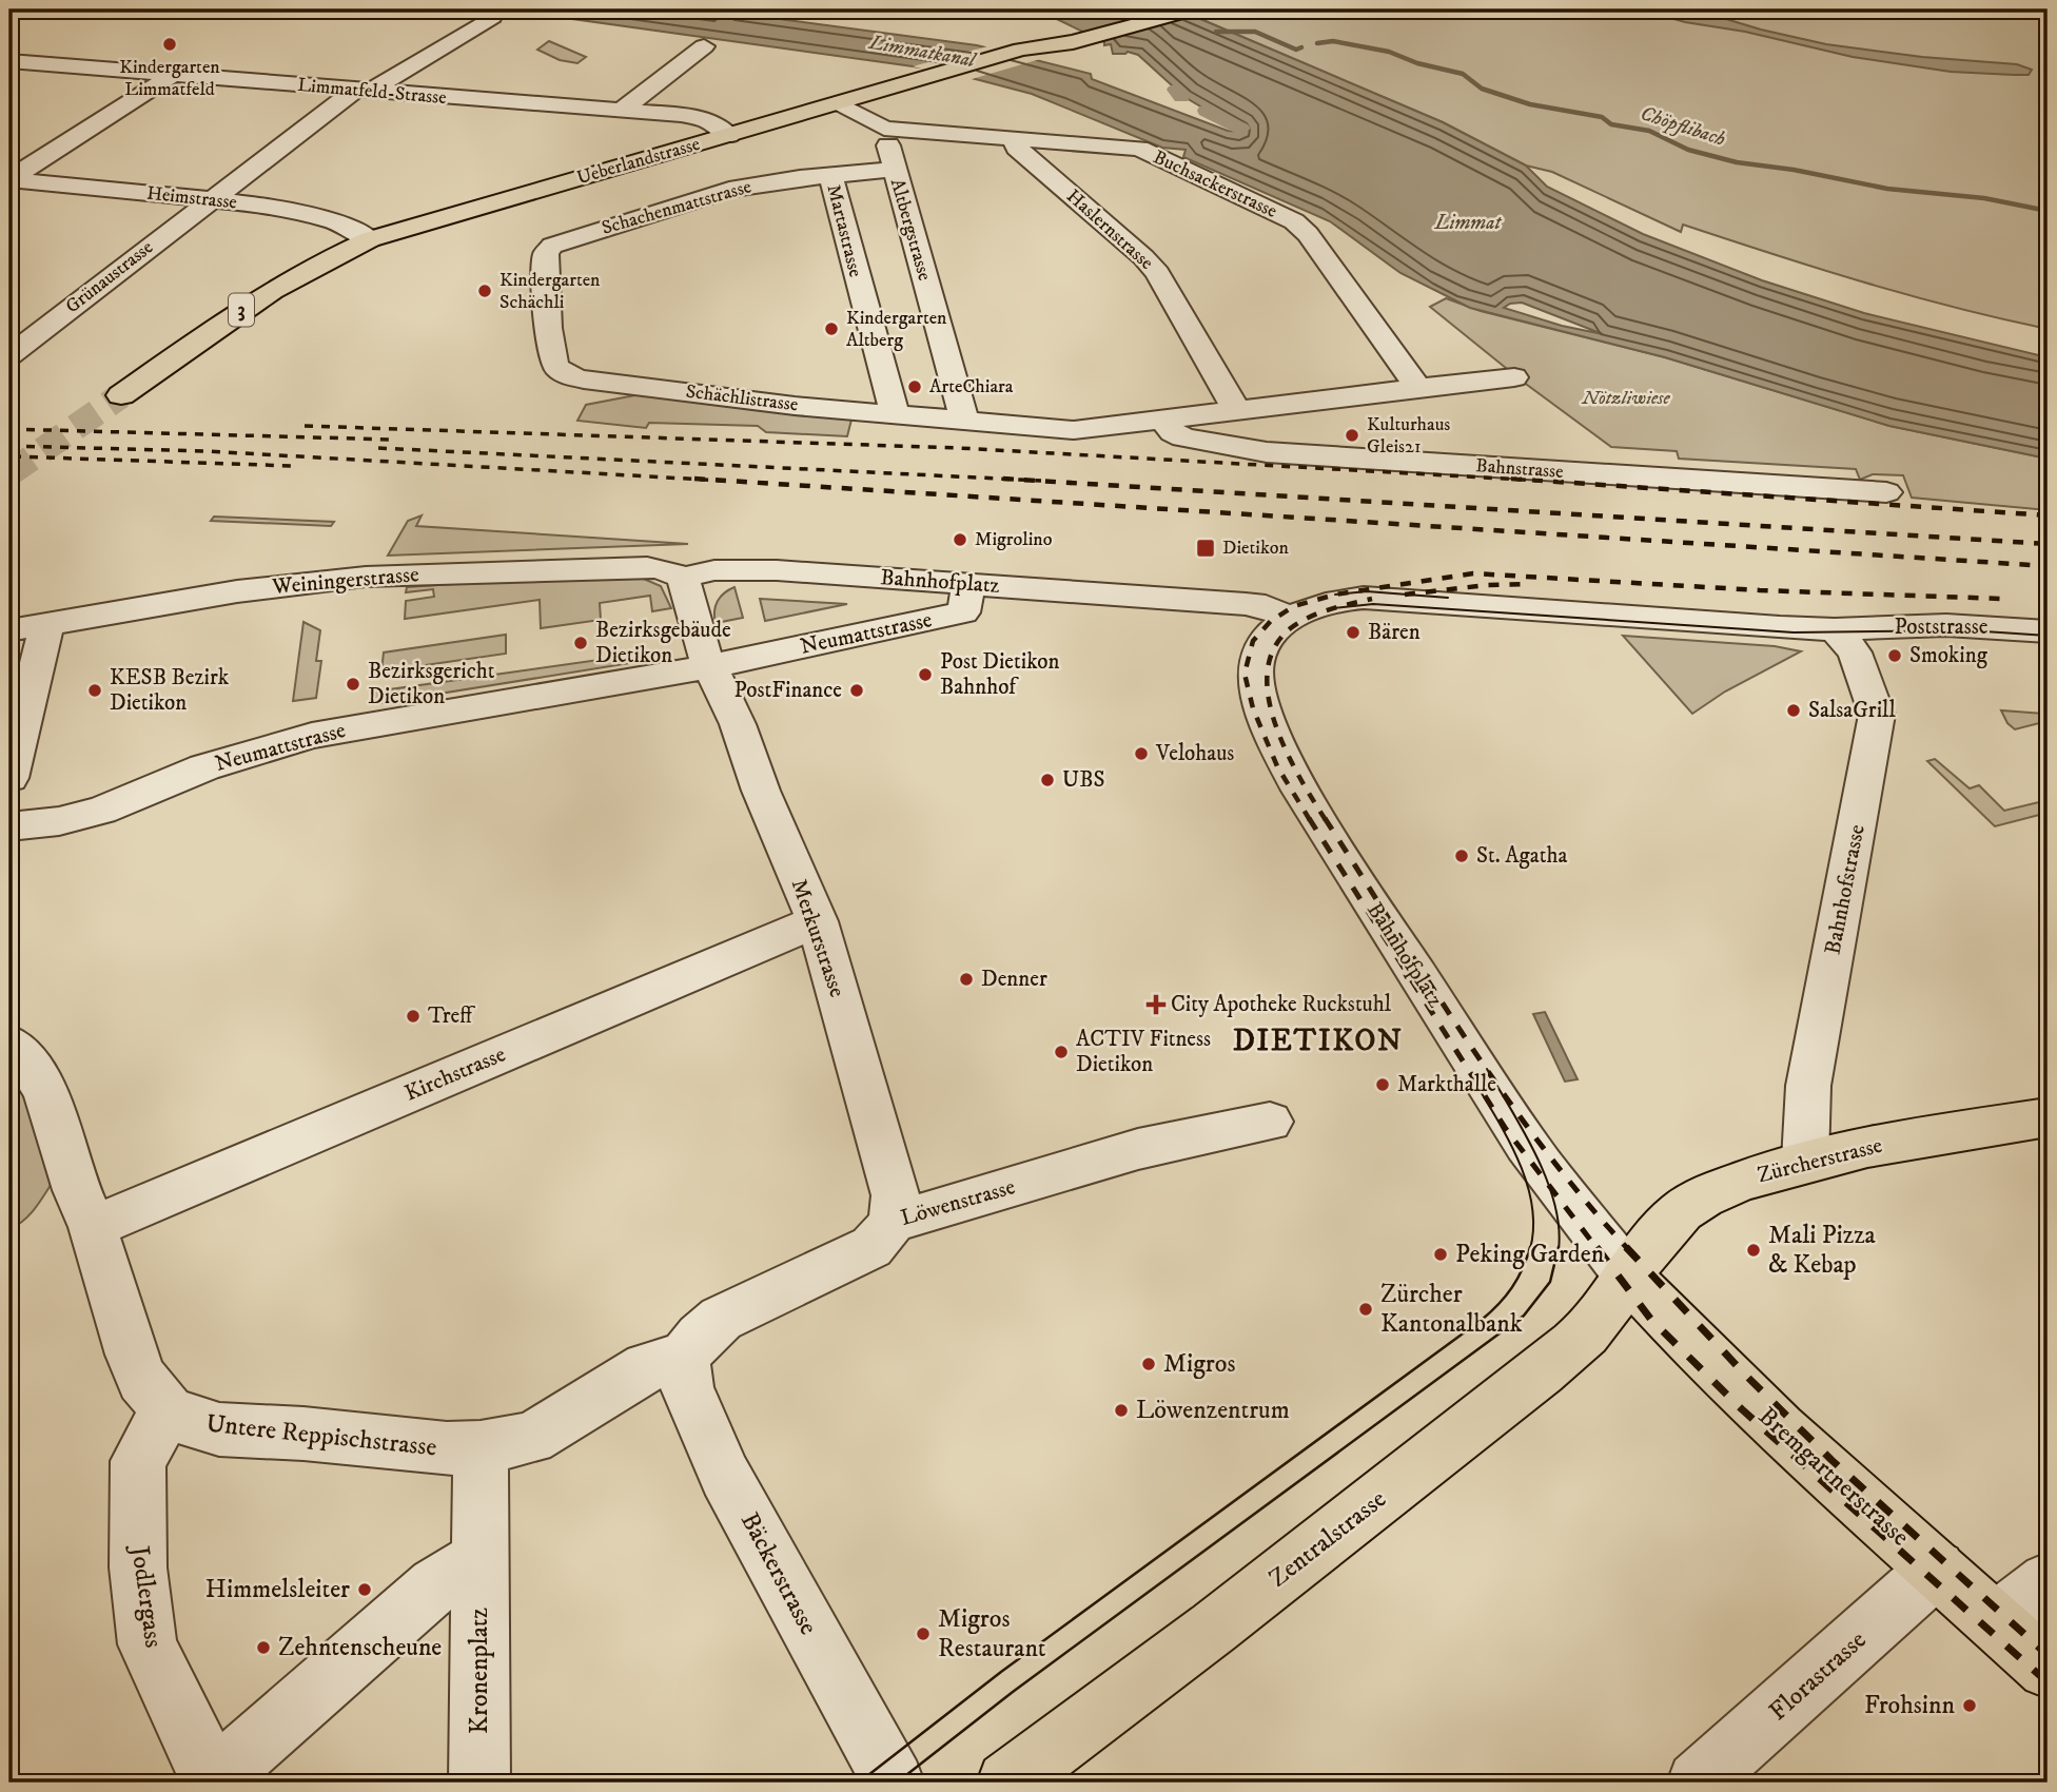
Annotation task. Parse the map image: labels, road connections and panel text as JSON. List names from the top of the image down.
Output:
{
  "streets": {
    "main road": [
      "Ueberlandstrasse",
      "3",
      "Zürcherstrasse",
      "Bremgartnerstrasse",
      "Zentralstrasse"
    ],
    "street": [
      "Limmatfeld-Strasse",
      "Buchsackerstrasse",
      "Heimstrasse",
      "Schachenmattstrasse",
      "Altbergstrasse",
      "Haslernstrasse",
      "Martastrasse",
      "Grünaustrasse",
      "Schächlistrasse",
      "Bahnstrasse",
      "Weiningerstrasse",
      "Bahnhofplatz",
      "Poststrasse",
      "Neumattstrasse",
      "Bahnhofstrasse",
      "Merkurstrasse",
      "Kirchstrasse",
      "Löwenstrasse",
      "Untere Reppischstrasse",
      "Bäckerstrasse",
      "Jodlergass",
      "Kronenplatz",
      "Florastrasse"
    ]
  },
  "crossings": [
    ["Limmatfeld-Strasse", "Ueberlandstrasse"],
    ["Limmatfeld-Strasse", "Grünaustrasse"],
    ["Ueberlandstrasse", "Heimstrasse"],
    ["Buchsackerstrasse", "Altbergstrasse"],
    ["Buchsackerstrasse", "Haslernstrasse"],
    ["Heimstrasse", "Grünaustrasse"],
    ["Schachenmattstrasse", "Altbergstrasse"],
    ["Schachenmattstrasse", "Martastrasse"],
    ["Schachenmattstrasse", "Schächlistrasse"],
    ["Altbergstrasse", "Schächlistrasse"],
    ["Martastrasse", "Schächlistrasse"],
    ["Weiningerstrasse", "Bahnhofplatz"],
    ["Bahnhofplatz", "Poststrasse"],
    ["Bahnhofplatz", "Neumattstrasse"],
    ["Bahnhofplatz", "Bahnhofstrasse"],
    ["Bahnhofplatz", "Zürcherstrasse"],
    ["Bahnhofplatz", "Bremgartnerstrasse"],
    ["Bahnhofplatz", "Zentralstrasse"],
    ["Poststrasse", "Bahnhofstrasse"],
    ["Neumattstrasse", "Merkurstrasse"],
    ["Bahnhofstrasse", "Zürcherstrasse"],
    ["Merkurstrasse", "Kirchstrasse"],
    ["Merkurstrasse", "Löwenstrasse"],
    ["Kirchstrasse", "Untere Reppischstrasse"],
    ["Zürcherstrasse", "Bremgartnerstrasse"],
    ["Zürcherstrasse", "Zentralstrasse"],
    ["Löwenstrasse", "Untere Reppischstrasse"],
    ["Löwenstrasse", "Bäckerstrasse"],
    ["Untere Reppischstrasse", "Bäckerstrasse"],
    ["Untere Reppischstrasse", "Jodlergass"],
    ["Untere Reppischstrasse", "Kronenplatz"],
    ["Bremgartnerstrasse", "Zentralstrasse"],
    ["Bremgartnerstrasse", "Florastrasse"]
  ],
  "districts": ["DIETIKON"],
  "water": ["Limmatkanal", "Chöpflibach", "Limmat"],
  "parks": ["Nötzliwiese"],
  "places": {
    "other": [
      "Kindergarten Limmatfeld",
      "Kindergarten Schächli",
      "Kindergarten Altberg",
      "ArteChiara",
      "Kulturhaus Gleis21",
      "Migrolino",
      "Bären",
      "Bezirksgebäude Dietikon",
      "Smoking",
      "Post Dietikon Bahnhof",
      "Bezirksgericht Dietikon",
      "KESB Bezirk Dietikon",
      "PostFinance",
      "SalsaGrill",
      "Velohaus",
      "UBS",
      "St. Agatha",
      "Denner",
      "Treff",
      "ACTIV Fitness Dietikon",
      "Markthalle",
      "Mali Pizza & Kebap",
      "Peking Garden",
      "Zürcher Kantonalbank",
      "Migros",
      "Löwenzentrum",
      "Himmelsleiter",
      "Migros Restaurant",
      "Zehntenscheune",
      "Frohsinn"
    ],
    "transit": ["Dietikon"],
    "health": ["City Apotheke Ruckstuhl"]
  }
}
